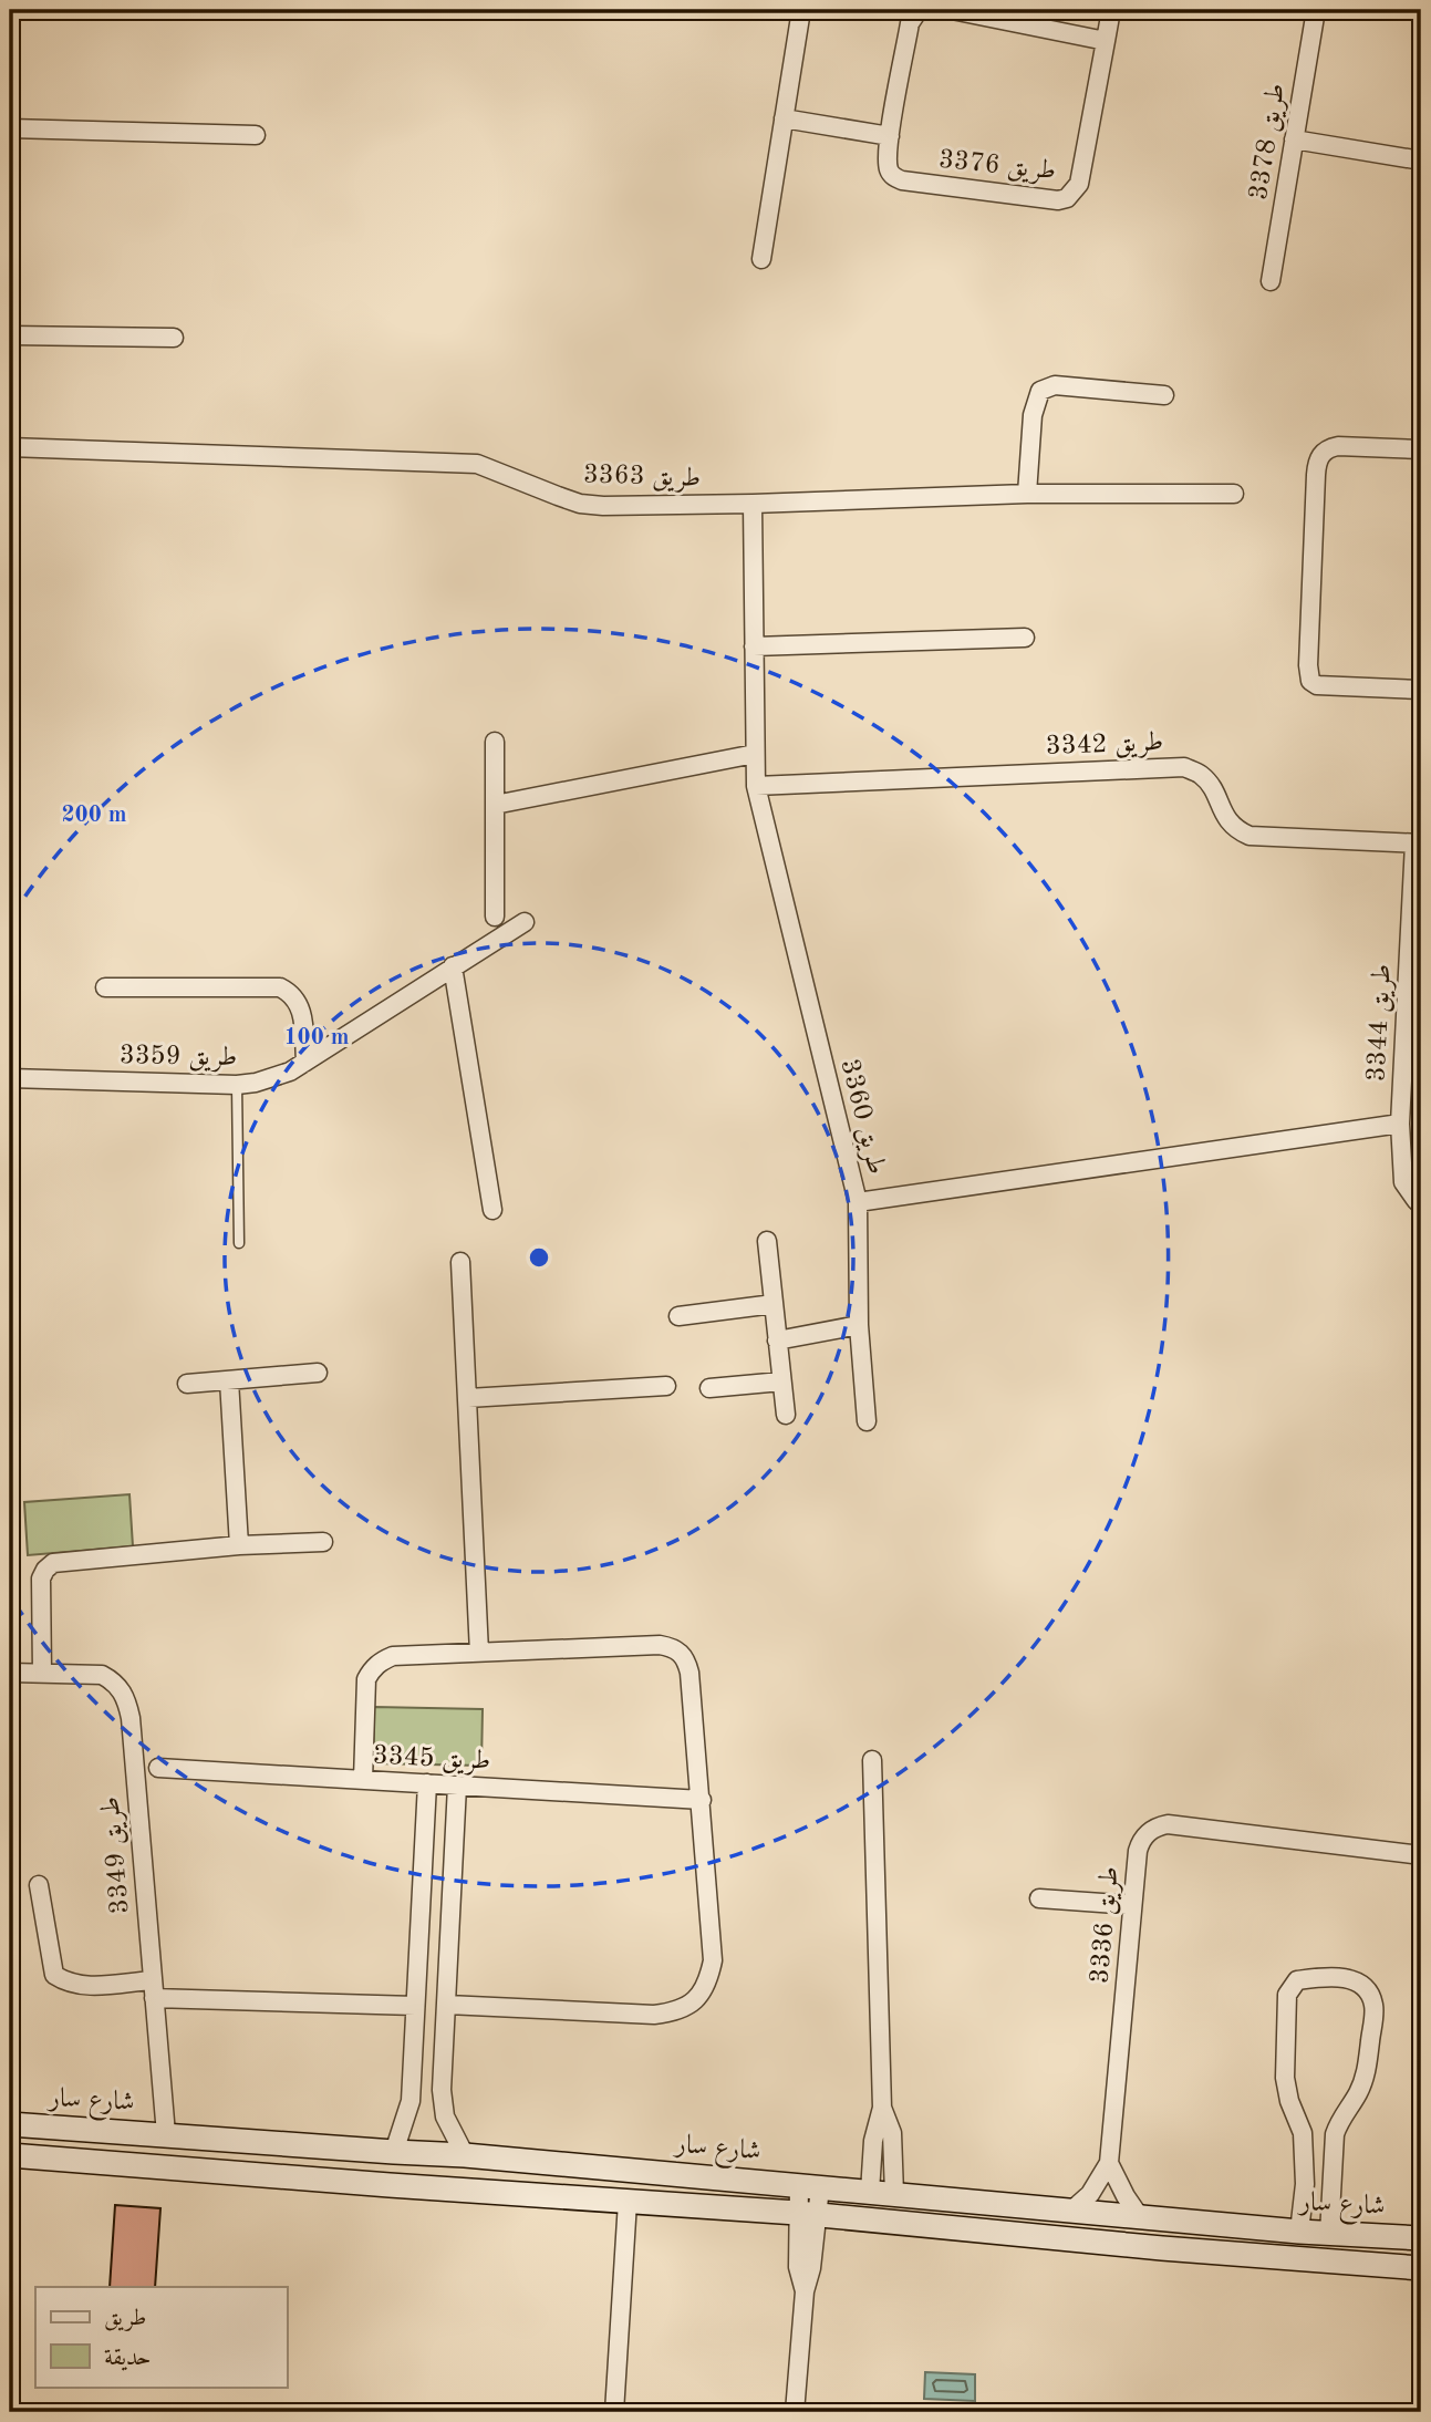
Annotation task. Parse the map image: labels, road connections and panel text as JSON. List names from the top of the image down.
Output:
{
  "streets": {
    "street": [
      "طريق 3378",
      "طريق 3376",
      "طريق 3363",
      "طريق 3342",
      "طريق 3344",
      "طريق 3359",
      "طريق 3360",
      "طريق 3345",
      "طريق 3349",
      "طريق 3336",
      "شارع سار"
    ]
  },
  "crossings": [
    ["طريق 3363", "طريق 3360"],
    ["طريق 3342", "طريق 3344"],
    ["طريق 3342", "طريق 3360"],
    ["طريق 3344", "طريق 3360"],
    ["طريق 3349", "شارع سار"],
    ["طريق 3336", "شارع سار"]
  ],
  "legend": ["طريق", "حديقة"],
  "rings": ["200 m", "100 m"]
}
